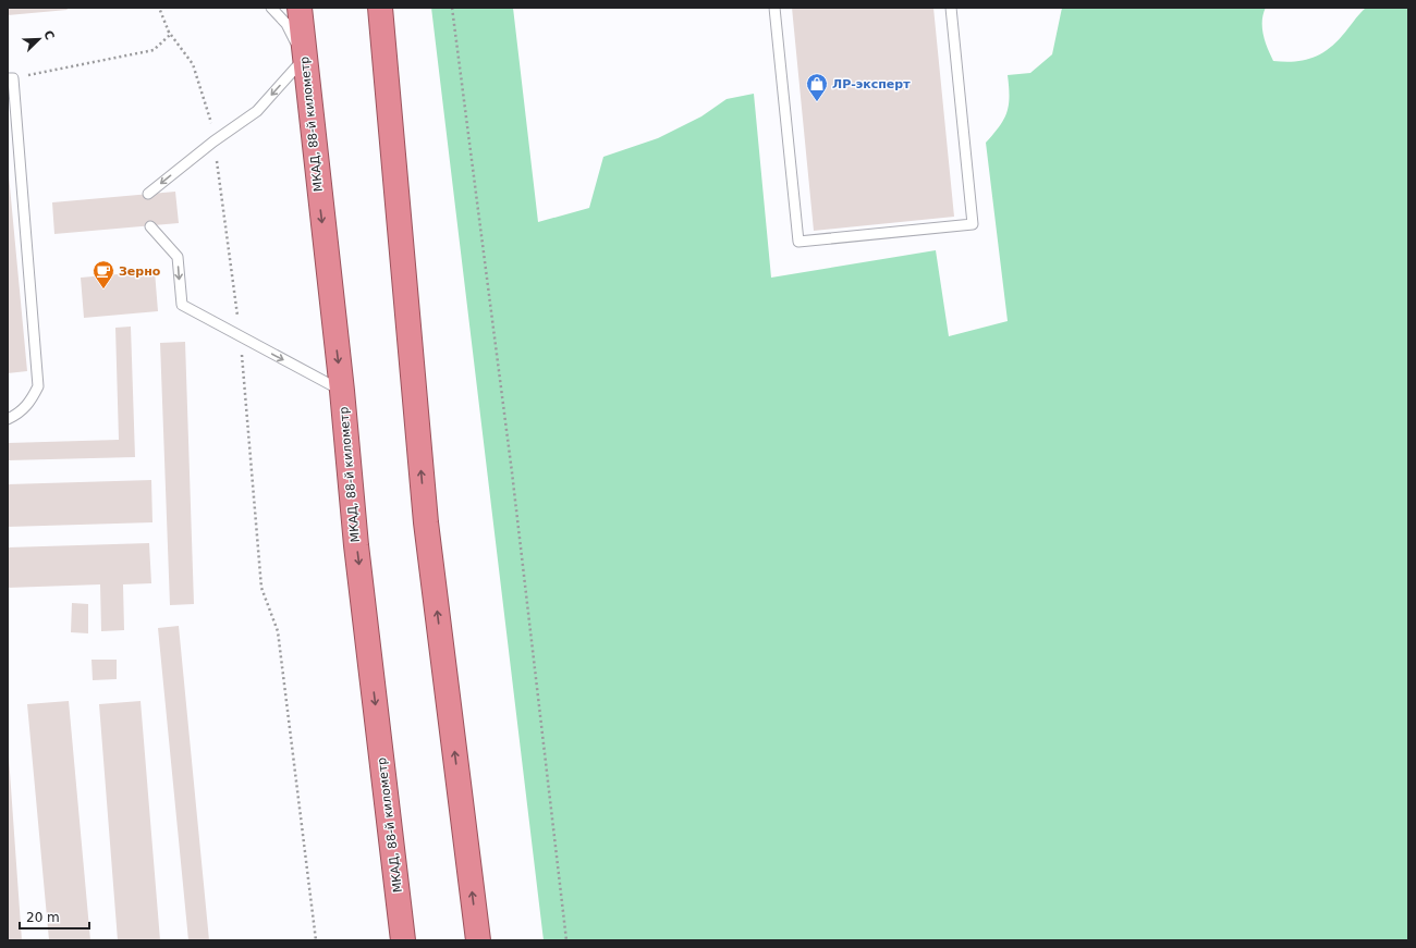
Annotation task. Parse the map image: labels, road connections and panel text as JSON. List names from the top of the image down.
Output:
{
  "streets": {
    "highway": ["МКАД, 88-й километр"]
  },
  "places": {
    "shop": ["ЛР-эксперт"],
    "cafe": ["Зерно"]
  },
  "scale_bar": "20 m",
  "north": "top right"
}
